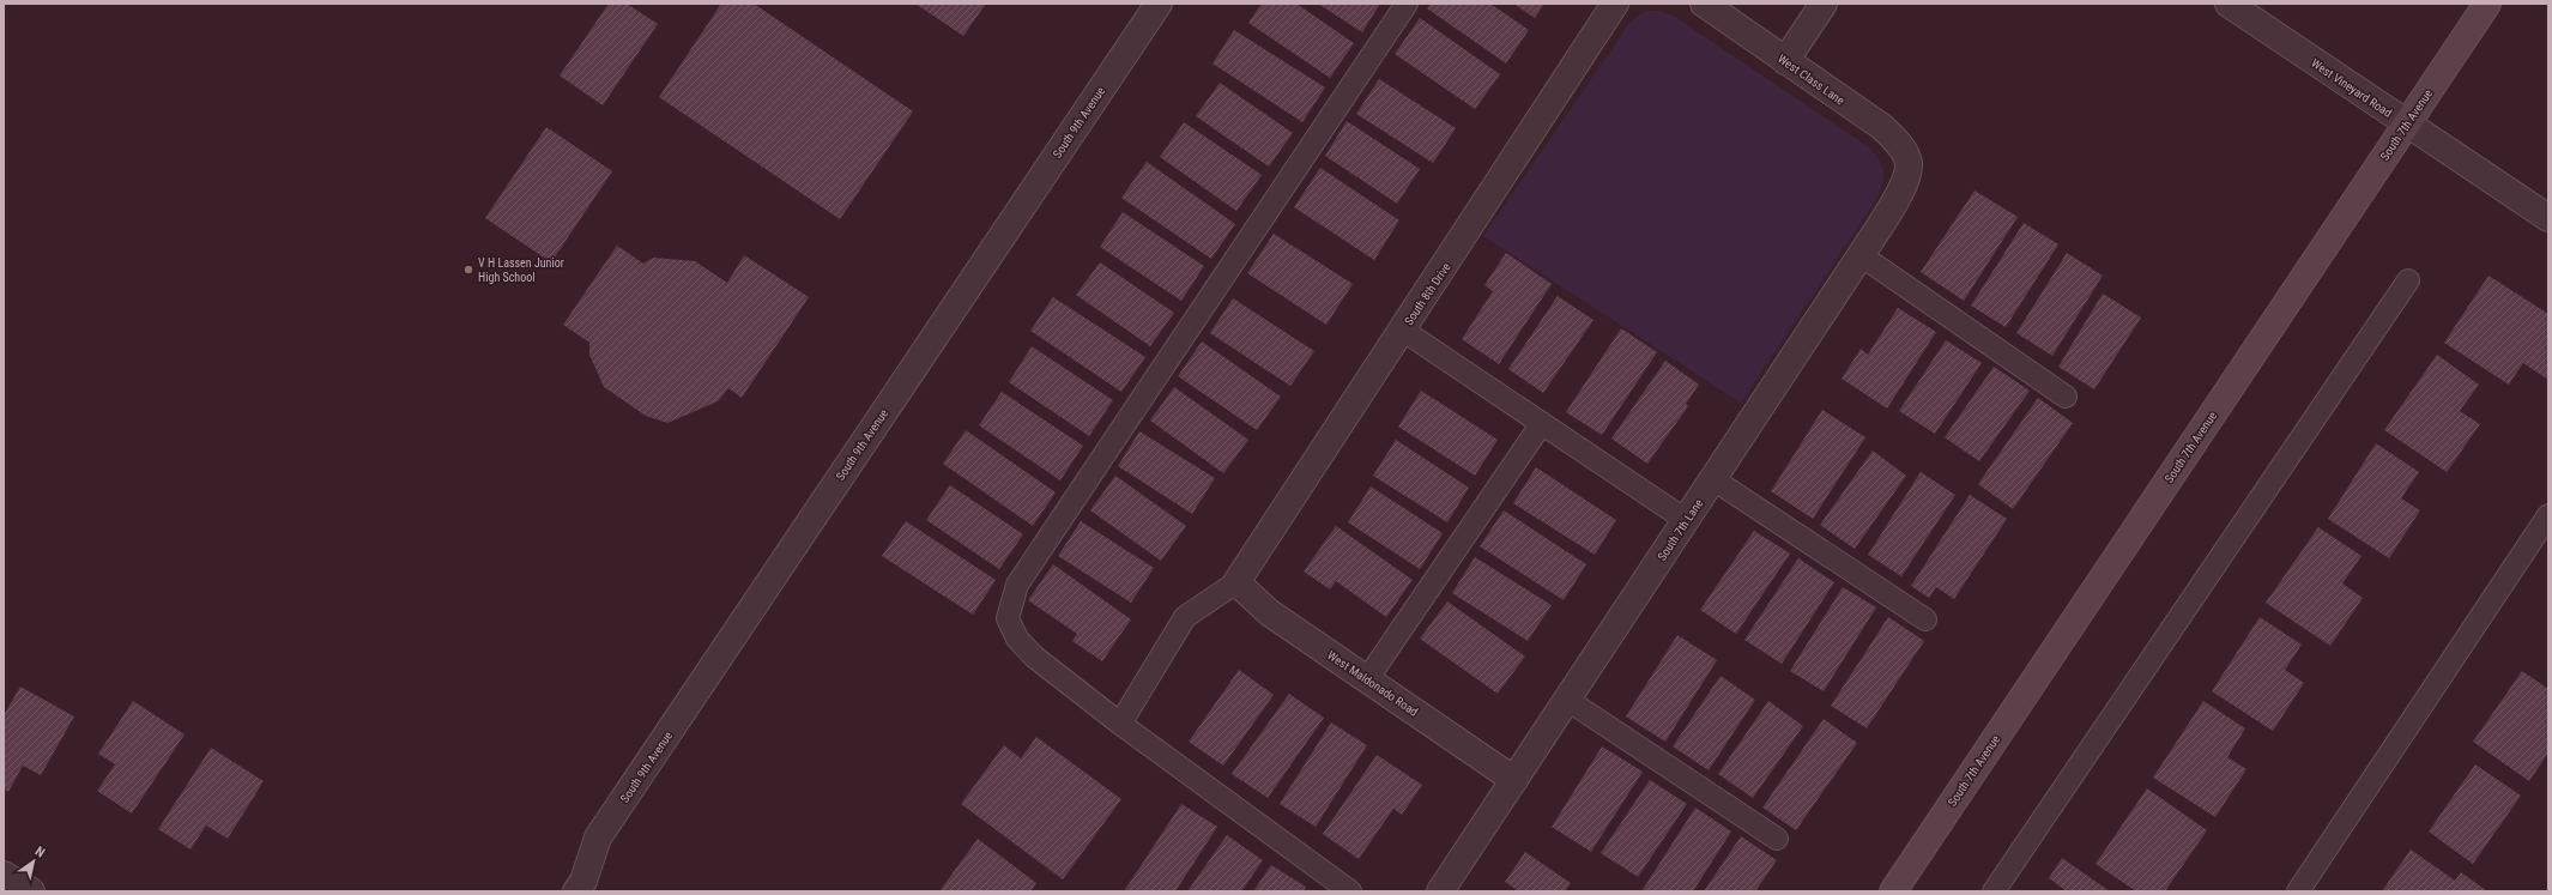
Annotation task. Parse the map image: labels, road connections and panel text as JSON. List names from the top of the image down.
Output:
{
  "streets": {
    "main road": ["South 7th Avenue"],
    "street": [
      "West Class Lane",
      "West Vineyard Road",
      "South 9th Avenue",
      "South 8th Drive",
      "South 7th Lane",
      "West Maldonado Road"
    ]
  },
  "crossings": [
    ["West Class Lane", "South 7th Lane"],
    ["West Vineyard Road", "South 7th Avenue"],
    ["South 8th Drive", "West Maldonado Road"],
    ["South 7th Lane", "West Maldonado Road"]
  ],
  "places": ["V H Lassen Junior High School"],
  "north": "top right"
}
